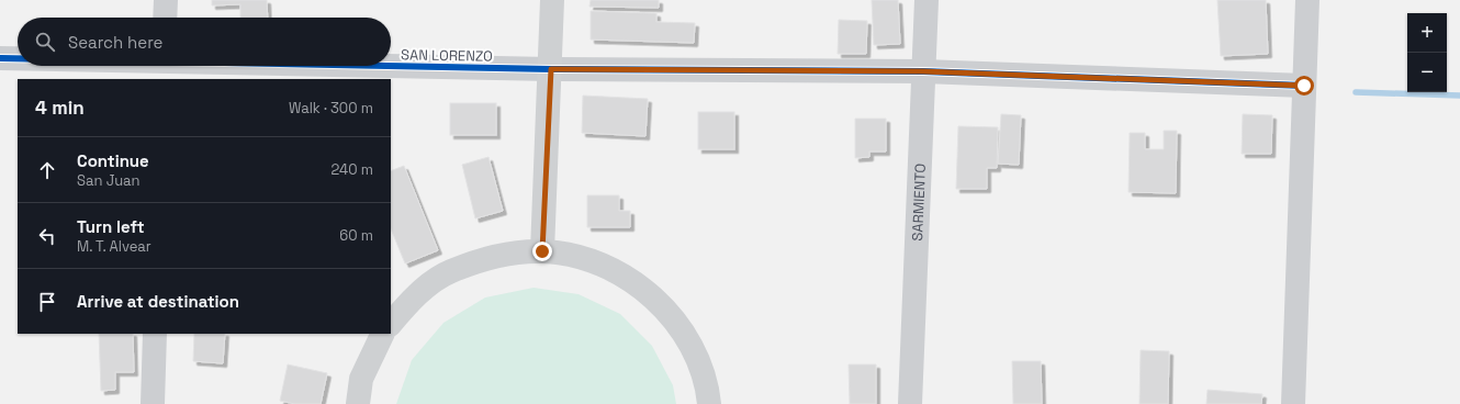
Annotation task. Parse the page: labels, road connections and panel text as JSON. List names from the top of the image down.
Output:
{
  "streets": {
    "street": ["SAN LORENZO", "SARMIENTO"]
  },
  "crossings": [
    ["SAN LORENZO", "SARMIENTO"]
  ],
  "page": {
    "map_buttons": ["+", "−"],
    "search": "Search here",
    "heading": ["4 min", "Walk · 300 m"],
    "list": [
      ["Continue", "San Juan", "240 m"],
      ["Turn left", "M. T. Alvear", "60 m"],
      "Arrive at destination"
    ]
  }
}
